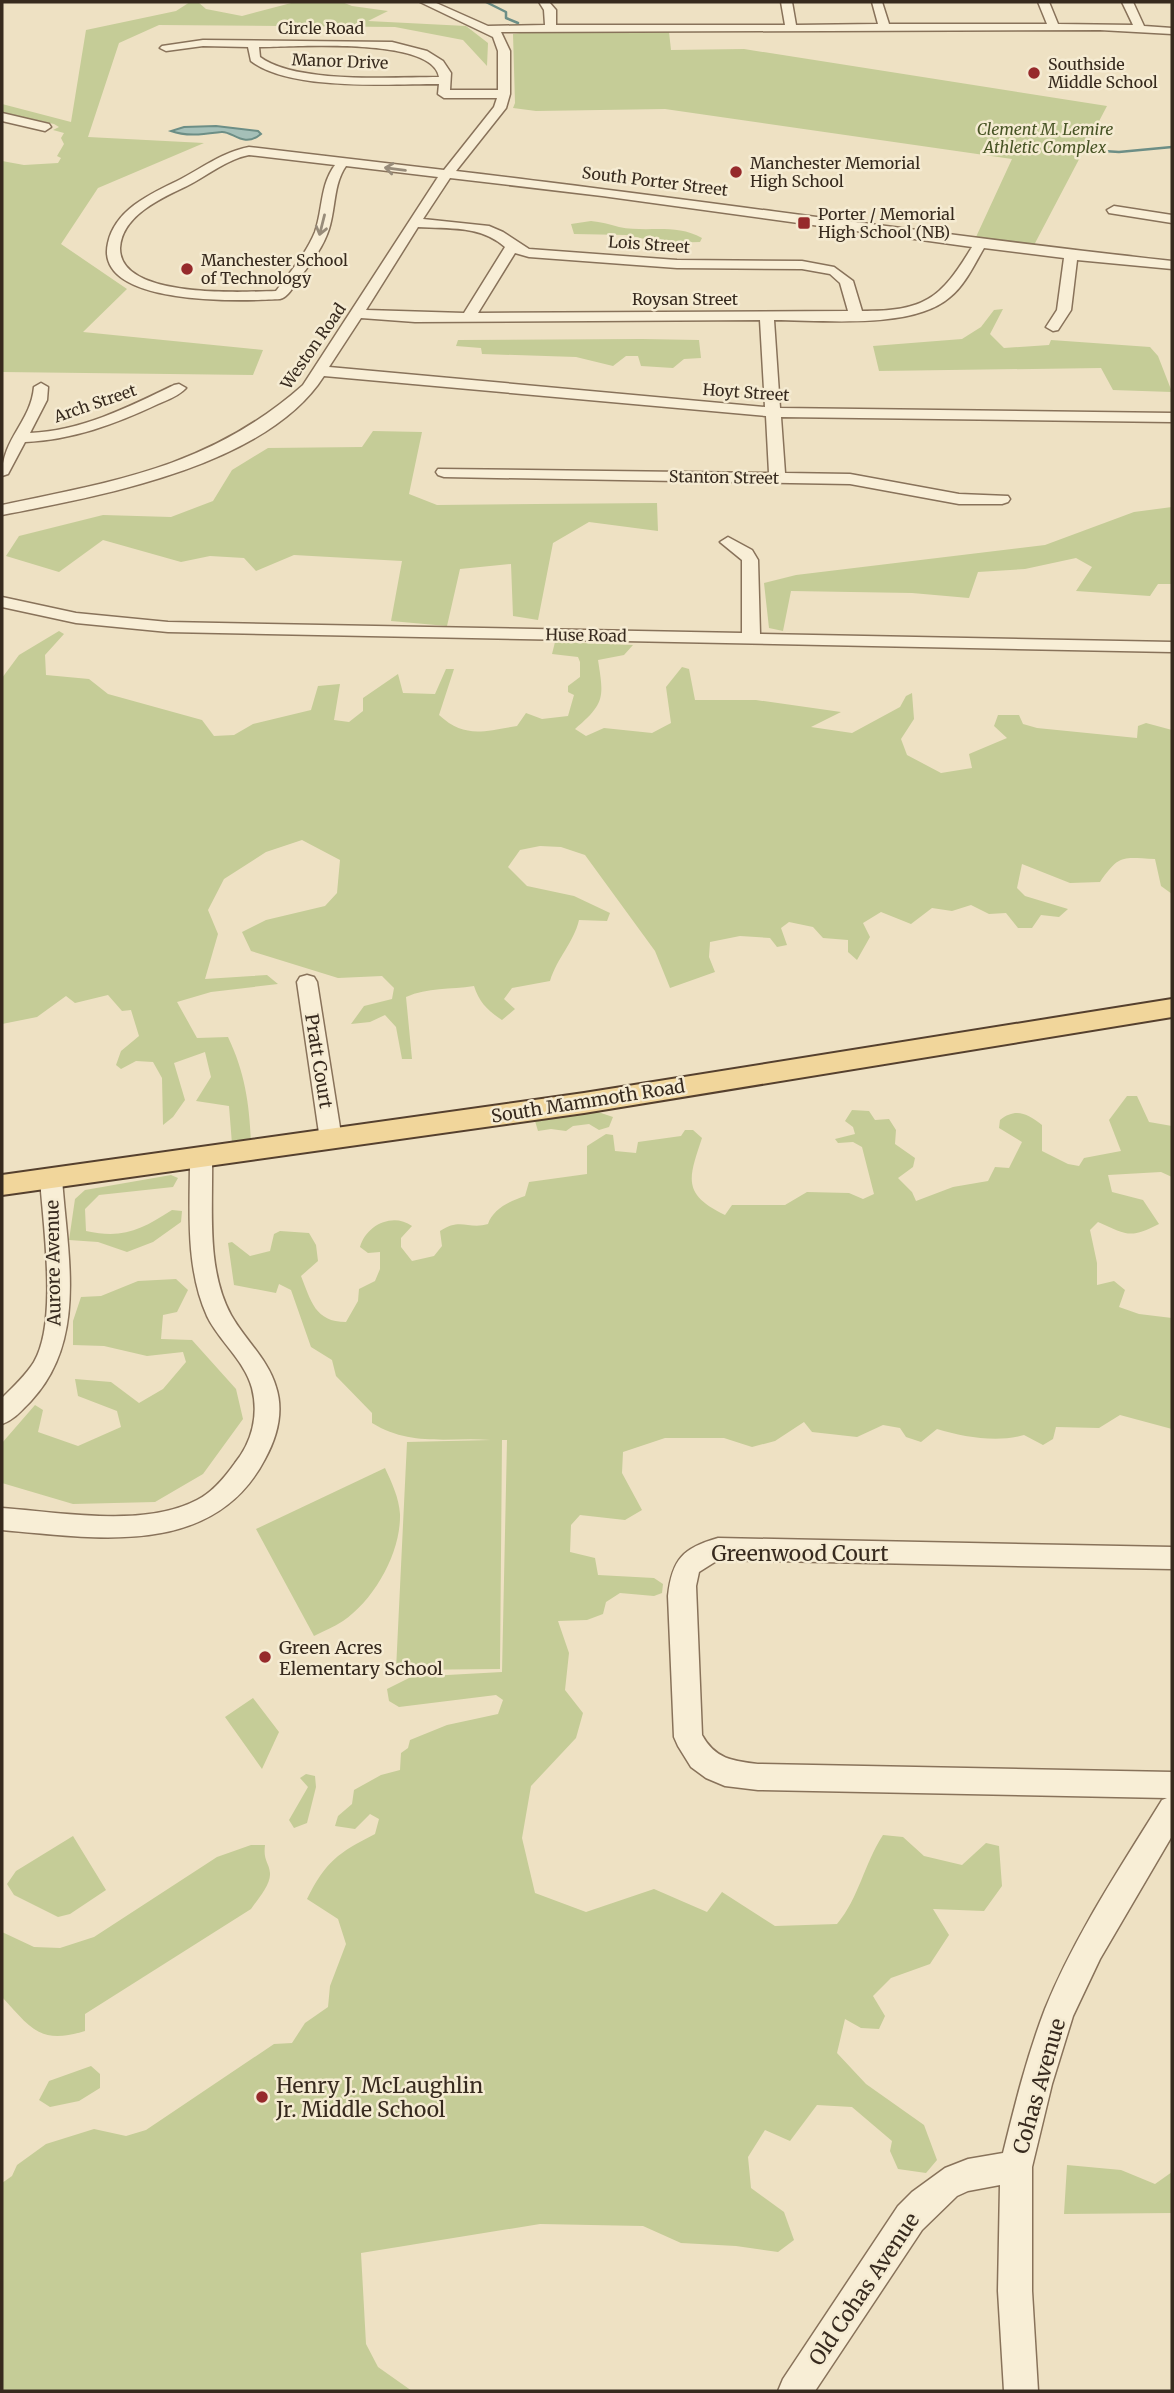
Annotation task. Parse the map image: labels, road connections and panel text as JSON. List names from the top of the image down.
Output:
{
  "streets": {
    "main road": ["South Mammoth Road"],
    "street": [
      "Circle Road",
      "Manor Drive",
      "South Porter Street",
      "Lois Street",
      "Roysan Street",
      "Weston Road",
      "Hoyt Street",
      "Arch Street",
      "Stanton Street",
      "Huse Road",
      "Pratt Court",
      "Aurore Avenue",
      "Greenwood Court",
      "Cohas Avenue",
      "Old Cohas Avenue"
    ]
  },
  "crossings": [
    ["Circle Road", "Manor Drive"],
    ["South Porter Street", "Roysan Street"],
    ["South Porter Street", "Weston Road"],
    ["Lois Street", "Roysan Street"],
    ["Lois Street", "Weston Road"],
    ["Roysan Street", "Weston Road"],
    ["Weston Road", "Hoyt Street"],
    ["Pratt Court", "South Mammoth Road"],
    ["South Mammoth Road", "Aurore Avenue"],
    ["Cohas Avenue", "Old Cohas Avenue"]
  ],
  "parks": ["Clement M. Lemire Athletic Complex"],
  "places": {
    "other": [
      "Southside Middle School",
      "Manchester Memorial High School",
      "Manchester School of Technology",
      "Green Acres Elementary School",
      "Henry J. McLaughlin Jr. Middle School"
    ],
    "transit": ["Porter / Memorial High School (NB)"]
  }
}
